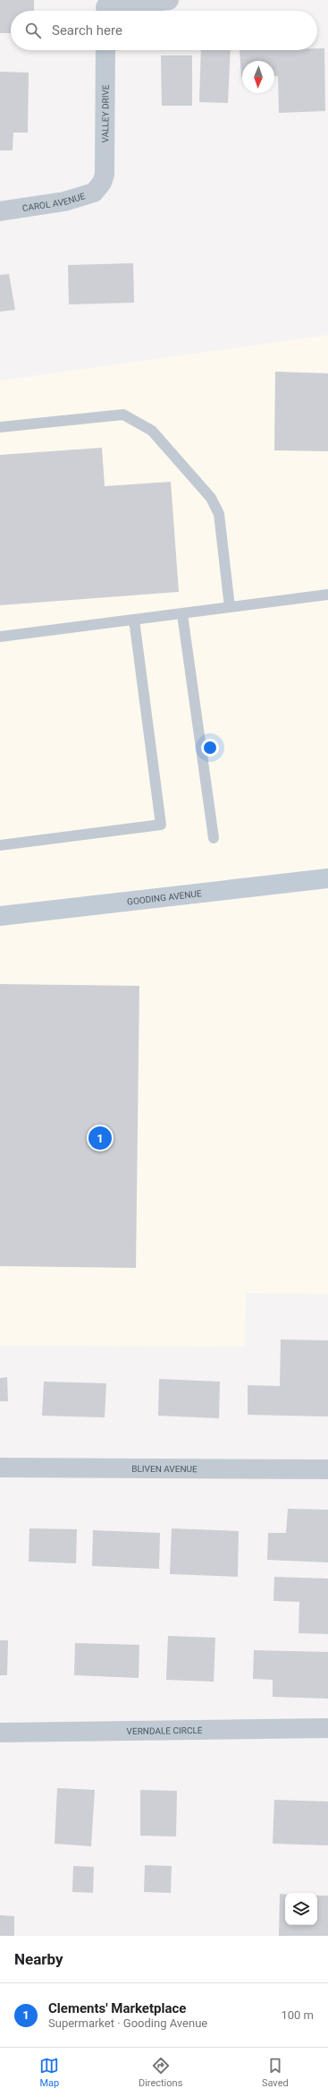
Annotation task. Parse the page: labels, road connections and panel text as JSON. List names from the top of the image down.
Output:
{
  "streets": {
    "main road": ["GOODING AVENUE"],
    "street": [
      "VALLEY DRIVE",
      "CAROL AVENUE",
      "BLIVEN AVENUE",
      "VERNDALE CIRCLE"
    ]
  },
  "crossings": [
    ["VALLEY DRIVE", "CAROL AVENUE"]
  ],
  "north": "bottom",
  "page": {
    "search": "Search here",
    "pins": "1",
    "heading": "Nearby",
    "list": [
      {
        "mark": "1",
        "name": "Clements' Marketplace",
        "note": "Supermarket · Gooding Avenue",
        "value": "100 m"
      }
    ],
    "nav": ["Map", "Directions", "Saved"]
  }
}
